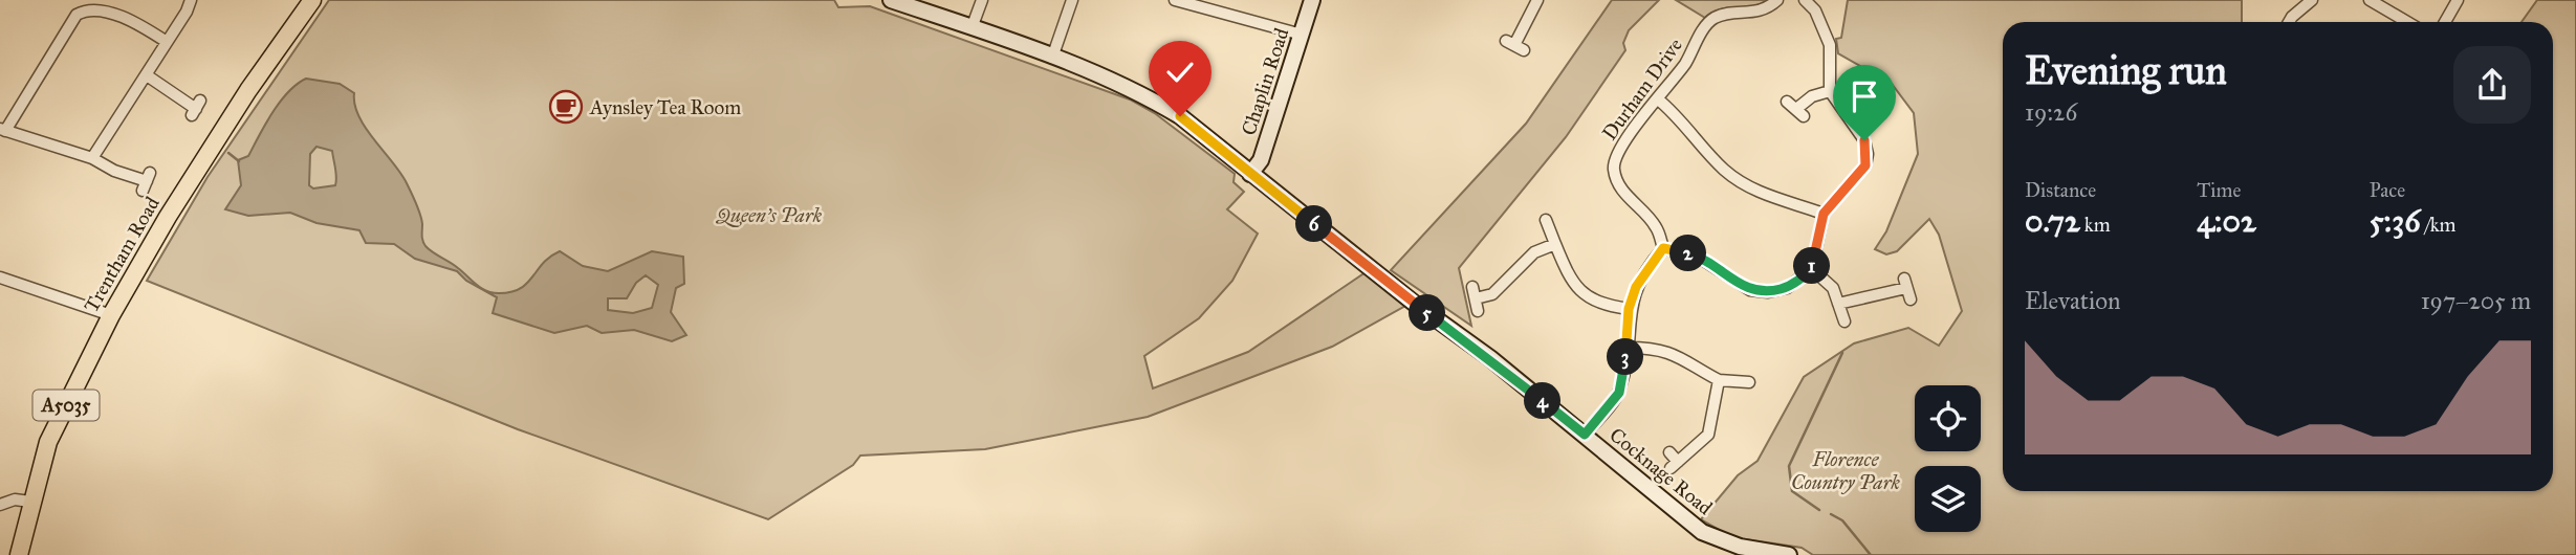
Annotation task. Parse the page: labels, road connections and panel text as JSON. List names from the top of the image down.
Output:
{
  "streets": {
    "main road": ["Trentham Road", "A5035"],
    "street": ["Chaplin Road", "Durham Drive", "Cocknage Road"]
  },
  "crossings": [
    ["Chaplin Road", "Cocknage Road"]
  ],
  "parks": ["Queen's Park", "Florence Country Park"],
  "places": {
    "cafe": ["Aynsley Tea Room"]
  },
  "page": {
    "heading": ["Evening run", "19:26"],
    "stats": [
      ["Distance", "0.72 km"],
      ["Time", "4:02"],
      ["Pace", "5:36 /km"]
    ],
    "pins": [
      "6",
      "2",
      "1",
      "5",
      "3",
      "4"
    ],
    "chart": ["Elevation", "197–205 m"]
  }
}
